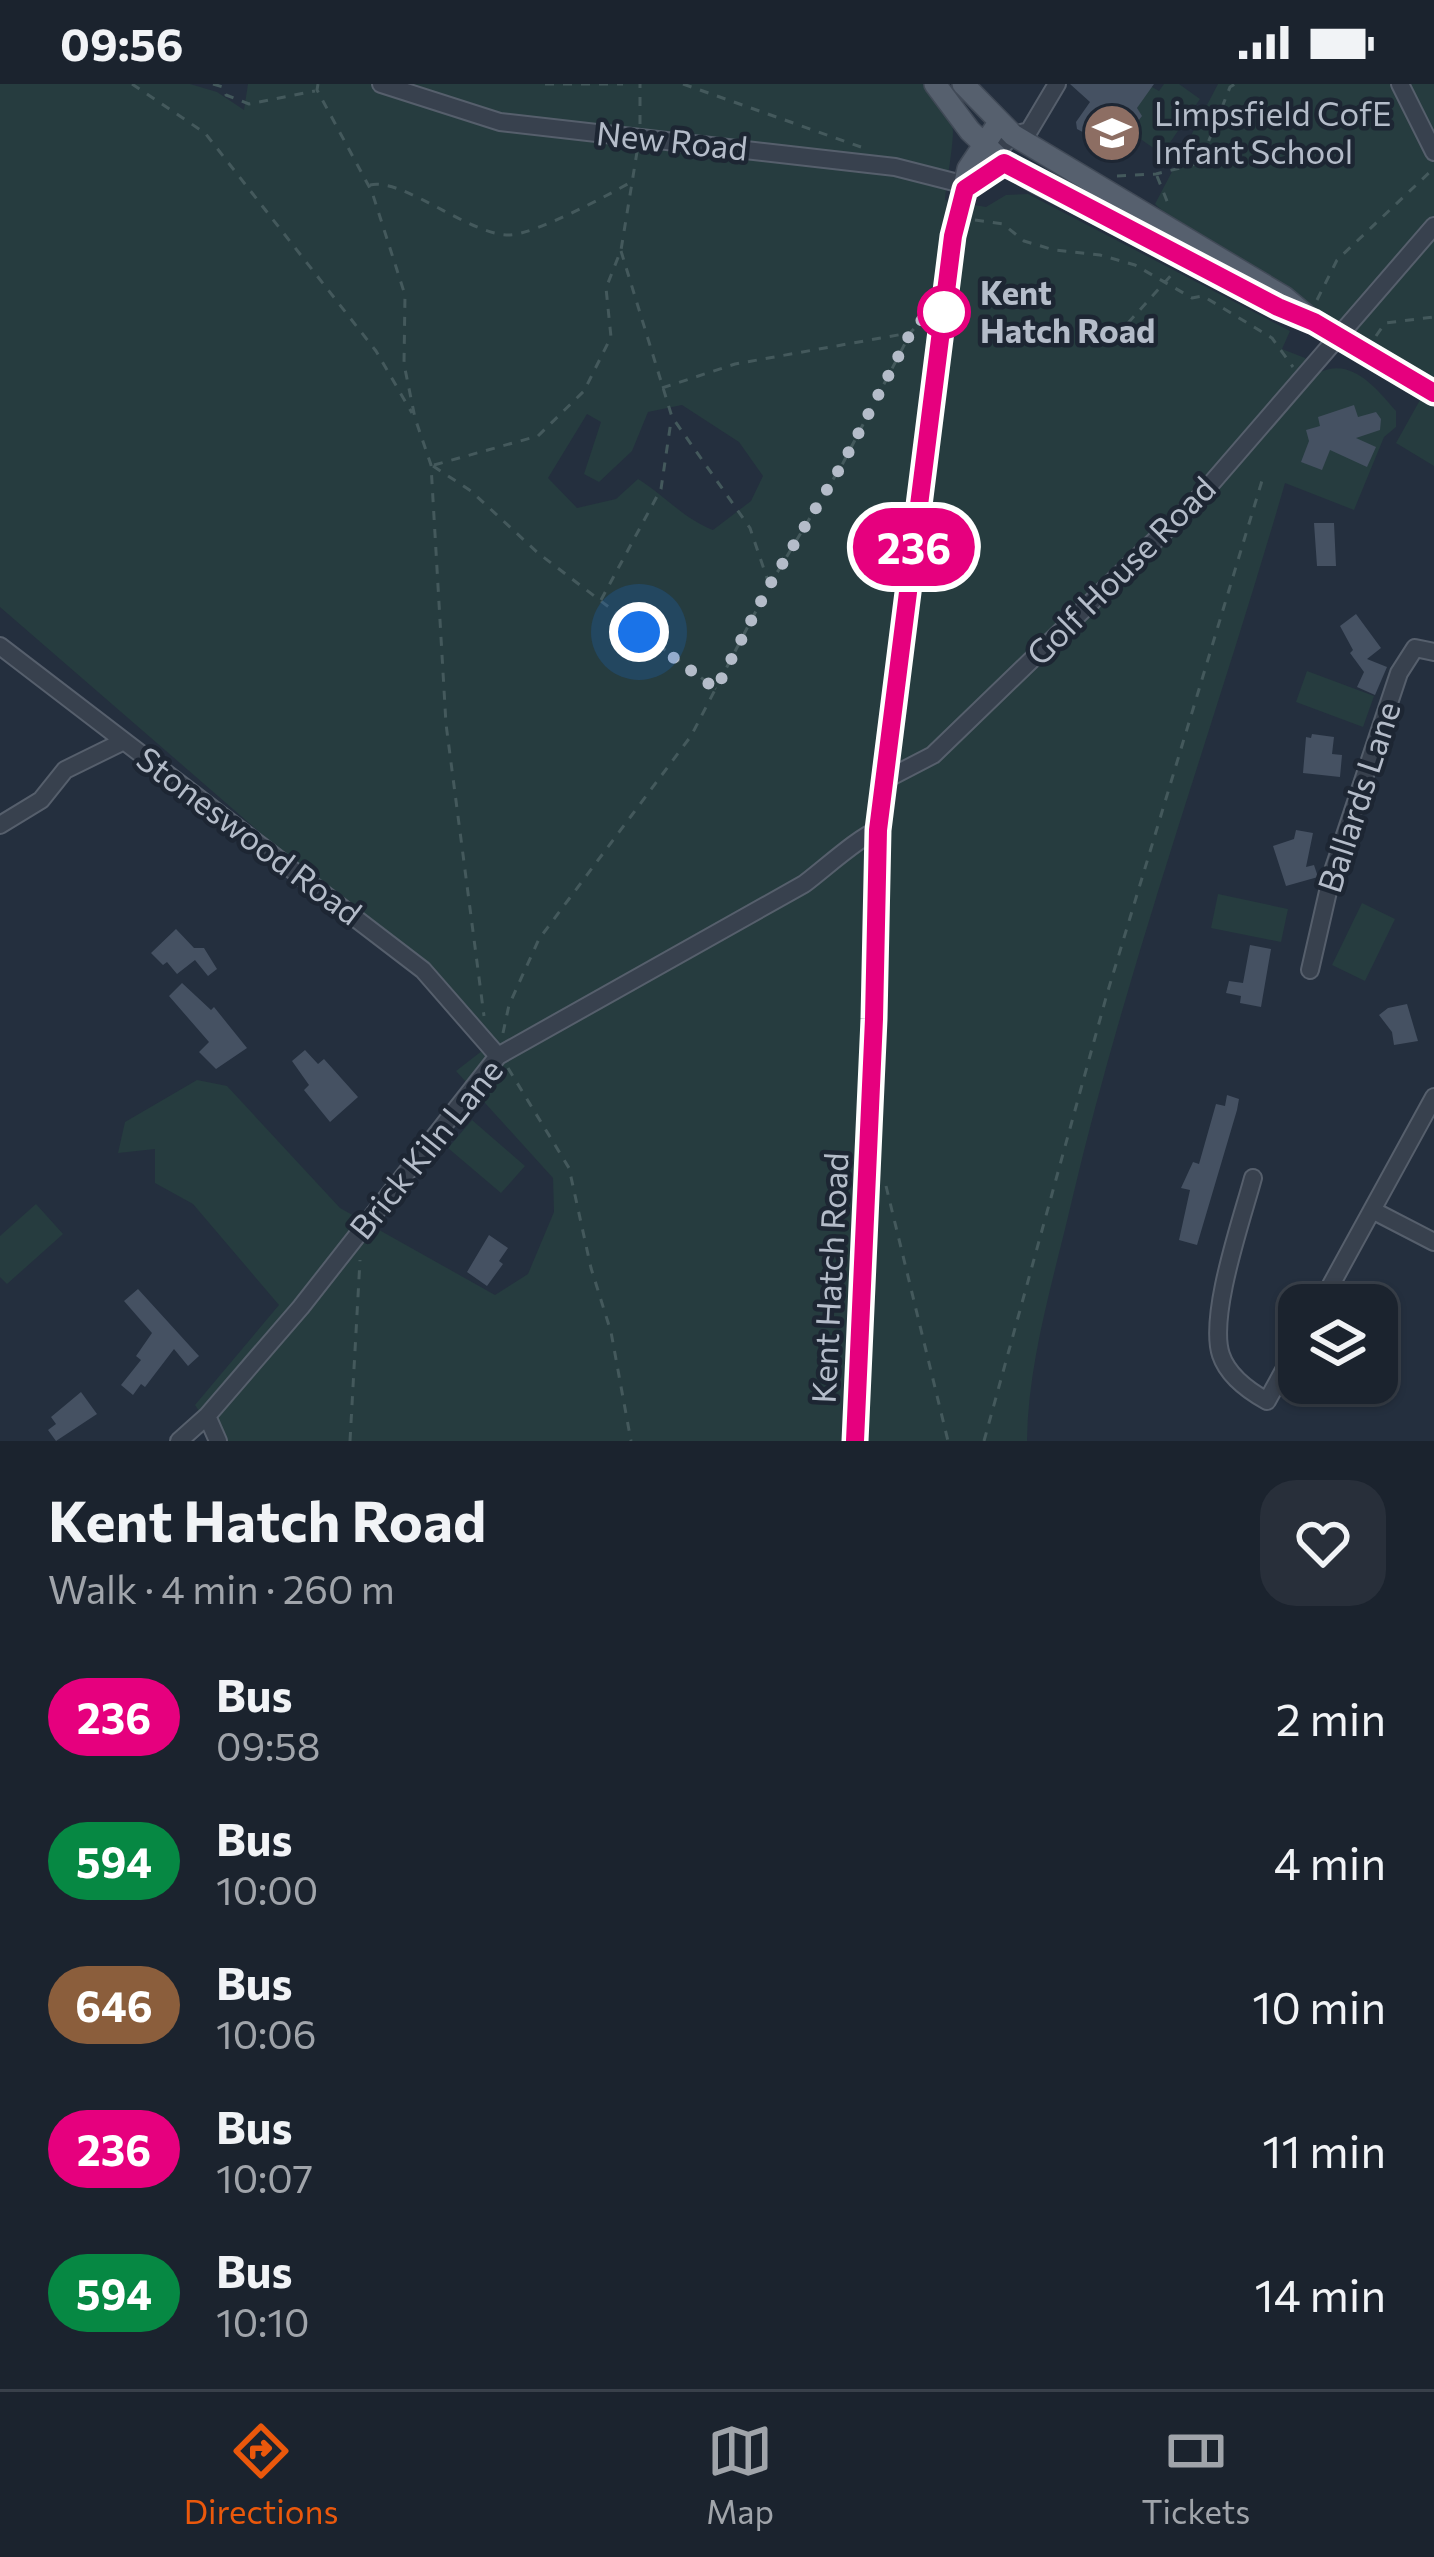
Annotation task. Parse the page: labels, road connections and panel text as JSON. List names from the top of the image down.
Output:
{
  "streets": {
    "main road": ["Kent Hatch Road"],
    "street": [
      "New Road",
      "Golf House Road",
      "Ballards Lane",
      "Stoneswood Road",
      "Brick Kiln Lane"
    ]
  },
  "crossings": [
    ["New Road", "Kent Hatch Road"],
    ["Golf House Road", "Kent Hatch Road"],
    ["Stoneswood Road", "Brick Kiln Lane"],
    ["Brick Kiln Lane", "Kent Hatch Road"]
  ],
  "places": {
    "school or university": ["Limpsfield CofE Infant School"],
    "other": ["Kent Hatch Road"]
  },
  "lines": ["bus line 236"],
  "page": {
    "status": "09:56",
    "on_map": "236",
    "heading": ["Kent Hatch Road", "Walk · 4 min · 260 m"],
    "list": [
      {
        "mark": "236",
        "name": "Bus",
        "note": "09:58",
        "value": "2 min"
      },
      {
        "mark": "594",
        "name": "Bus",
        "note": "10:00",
        "value": "4 min"
      },
      {
        "mark": "646",
        "name": "Bus",
        "note": "10:06",
        "value": "10 min"
      },
      {
        "mark": "236",
        "name": "Bus",
        "note": "10:07",
        "value": "11 min"
      },
      {
        "mark": "594",
        "name": "Bus",
        "note": "10:10",
        "value": "14 min"
      }
    ],
    "tabs": ["Directions", "Map", "Tickets"]
  }
}
